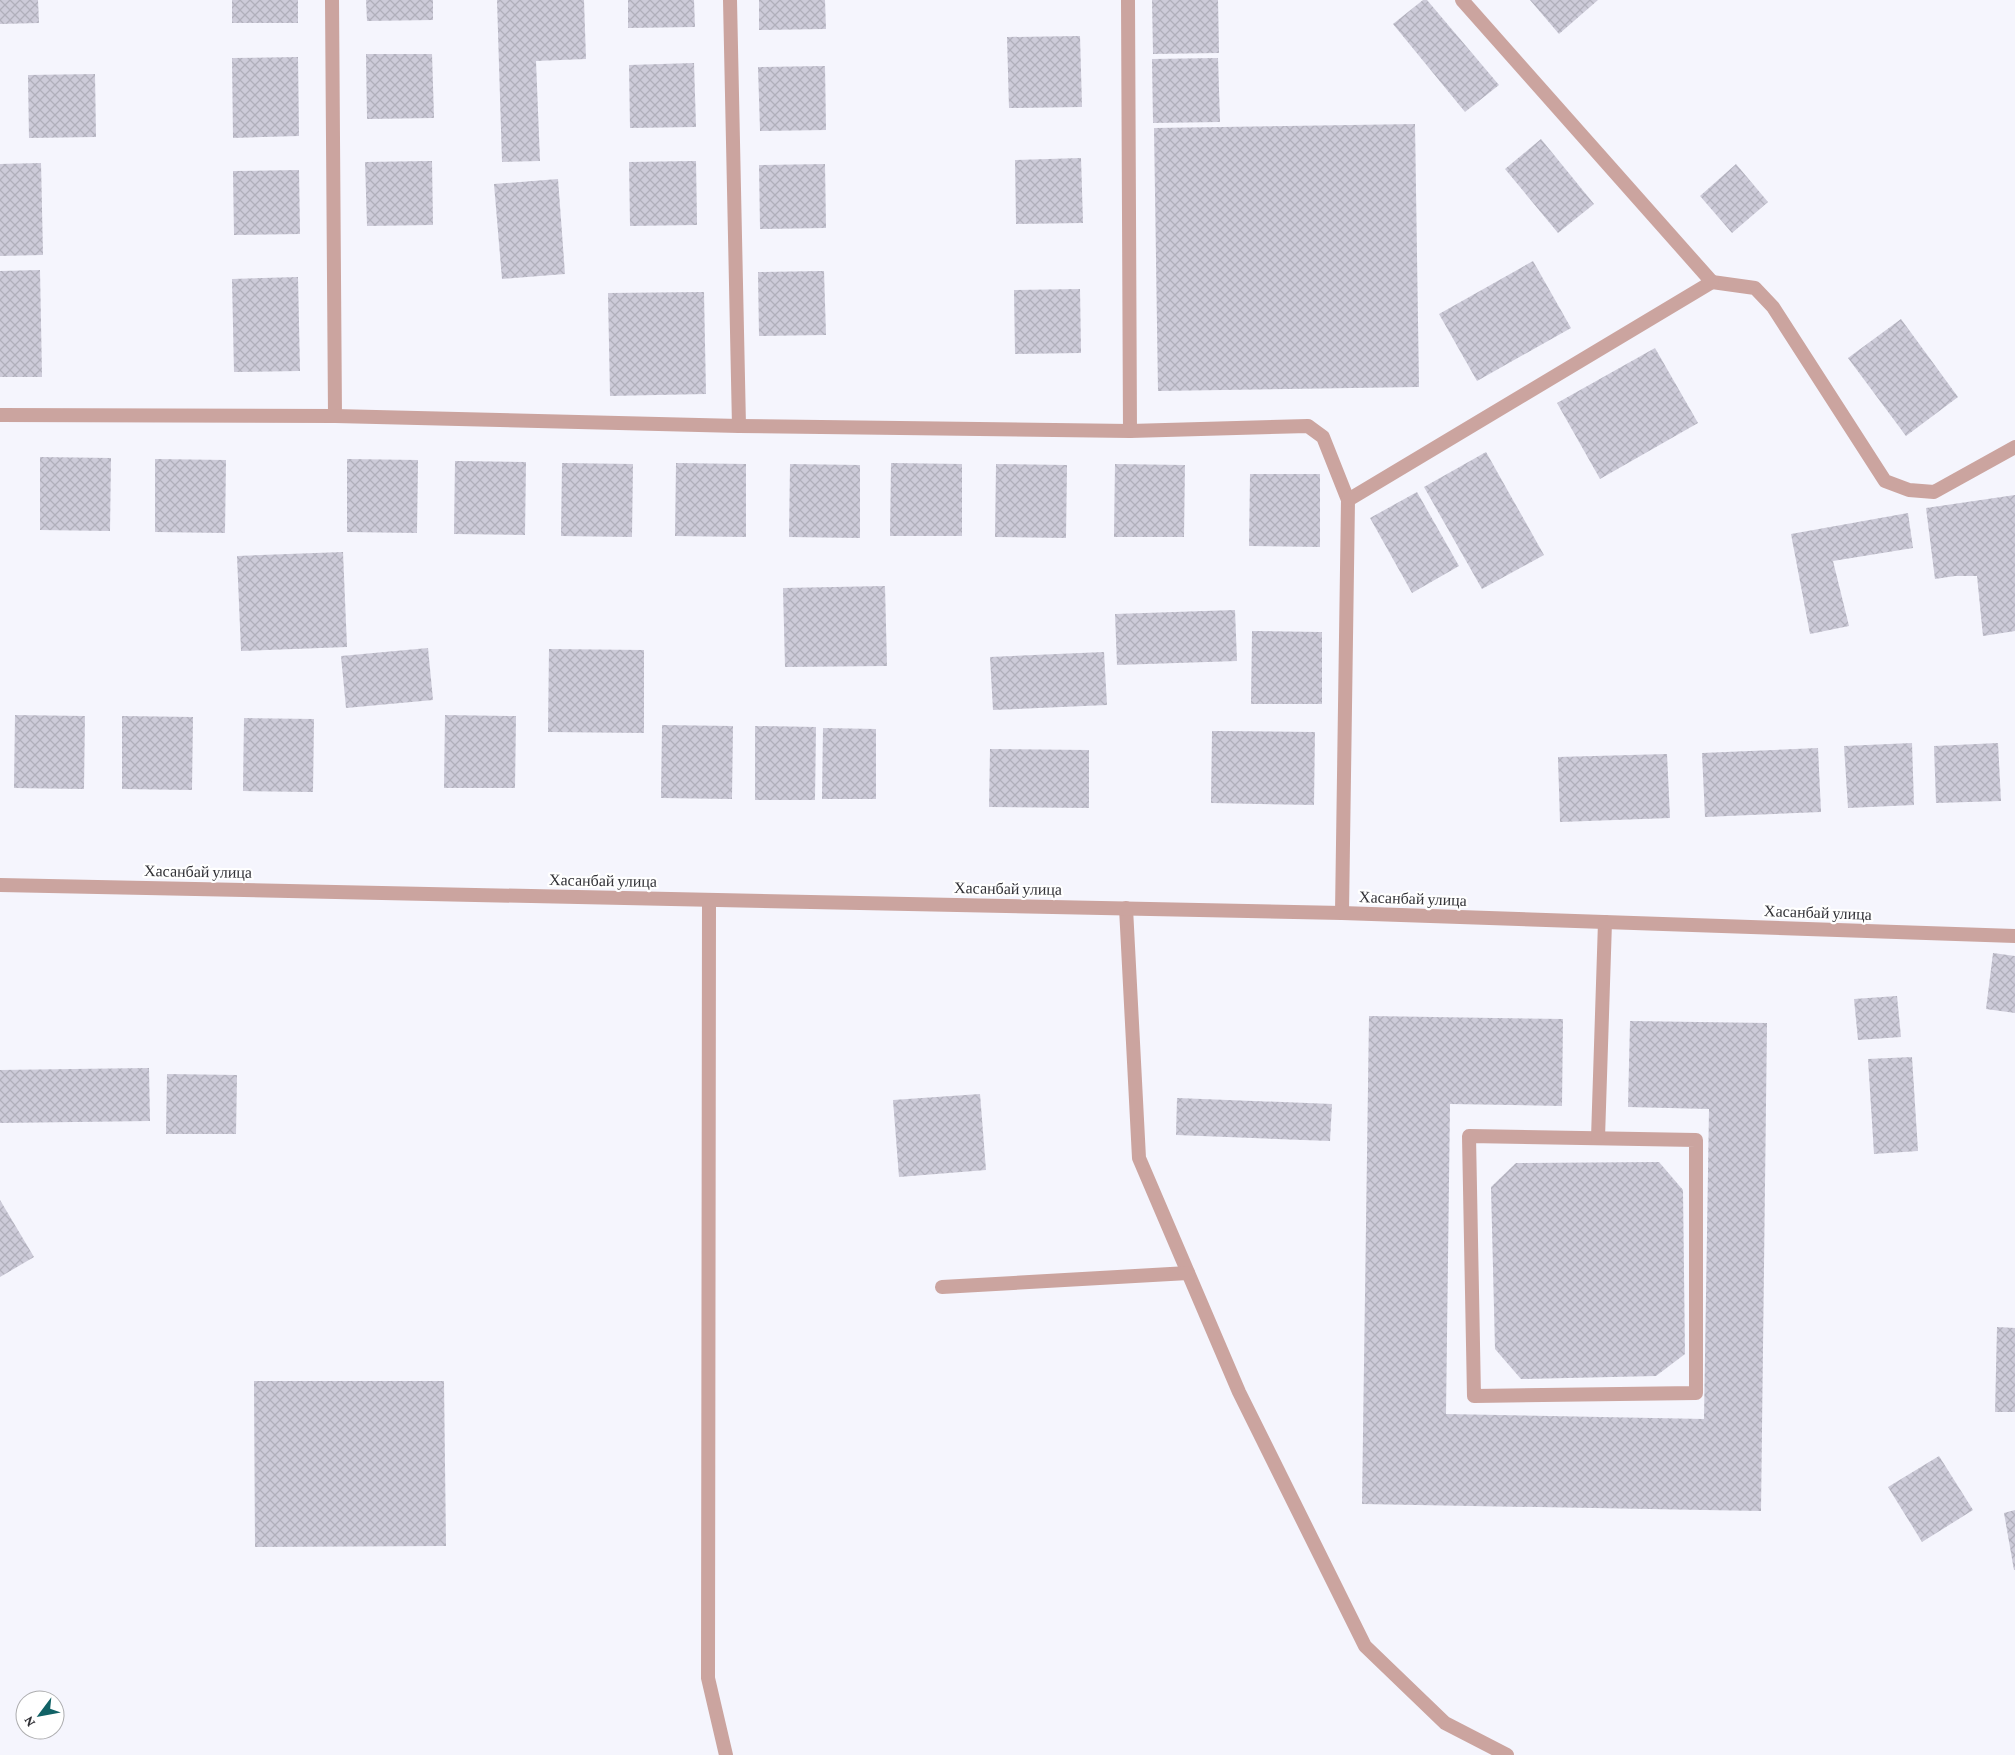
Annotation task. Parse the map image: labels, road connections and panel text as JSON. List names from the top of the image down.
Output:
{
  "streets": {
    "street": ["Хасанбай улица"]
  },
  "north": "bottom left"
}
